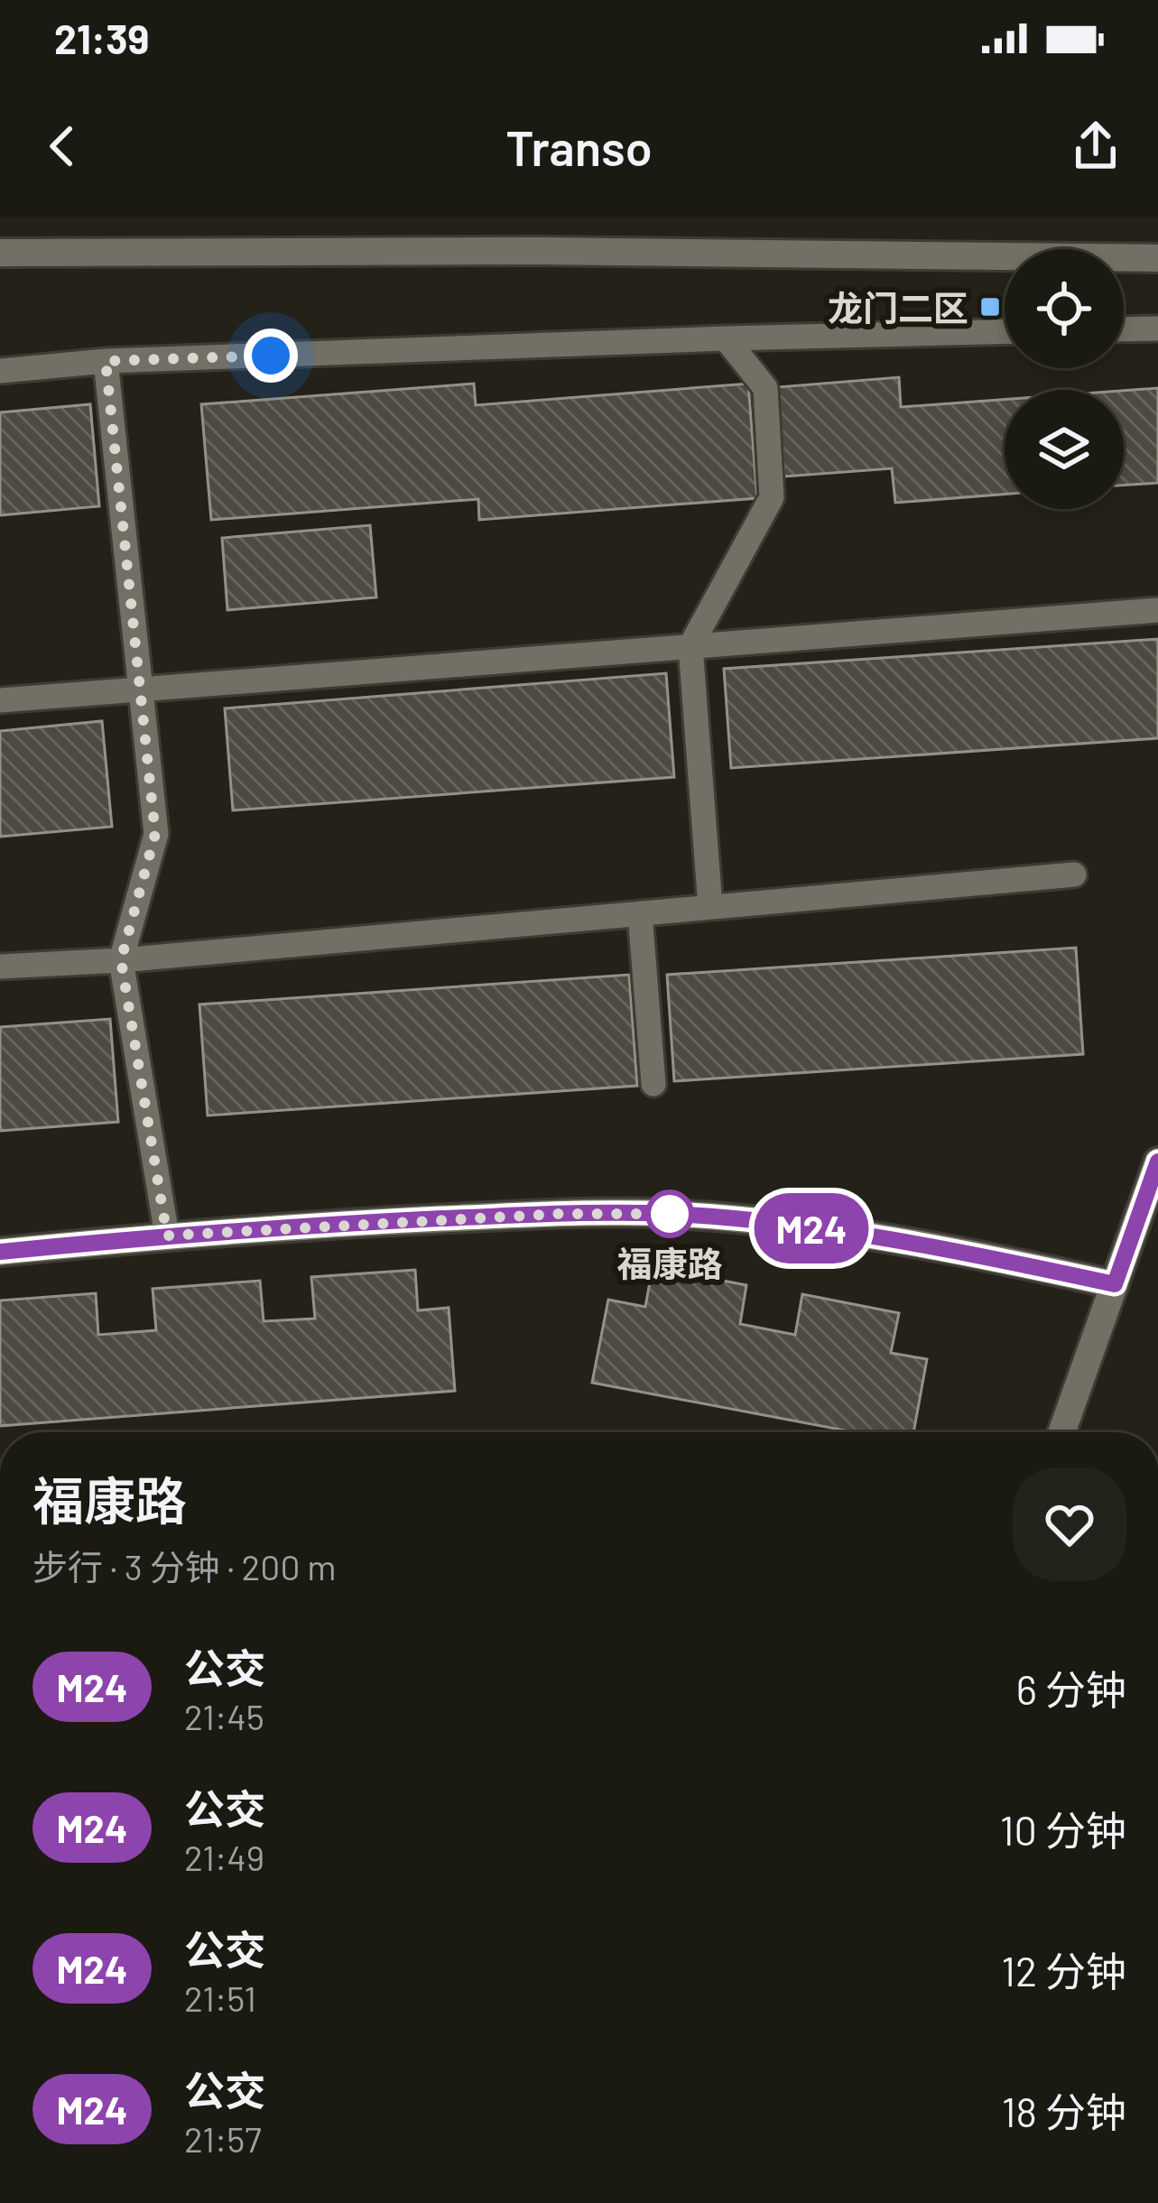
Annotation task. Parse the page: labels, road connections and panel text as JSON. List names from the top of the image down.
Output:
{
  "places": {
    "transit": ["龙门二区"],
    "other": ["福康路"]
  },
  "lines": ["bus line M24"],
  "page": {
    "status": "21:39",
    "header": "Transo",
    "on_map": "M24",
    "heading": ["福康路", "步行 · 3 分钟 · 200 m"],
    "list": [
      {
        "mark": "M24",
        "name": "公交",
        "note": "21:45",
        "value": "6 分钟"
      },
      {
        "mark": "M24",
        "name": "公交",
        "note": "21:49",
        "value": "10 分钟"
      },
      {
        "mark": "M24",
        "name": "公交",
        "note": "21:51",
        "value": "12 分钟"
      },
      {
        "mark": "M24",
        "name": "公交",
        "note": "21:57",
        "value": "18 分钟"
      }
    ]
  }
}
